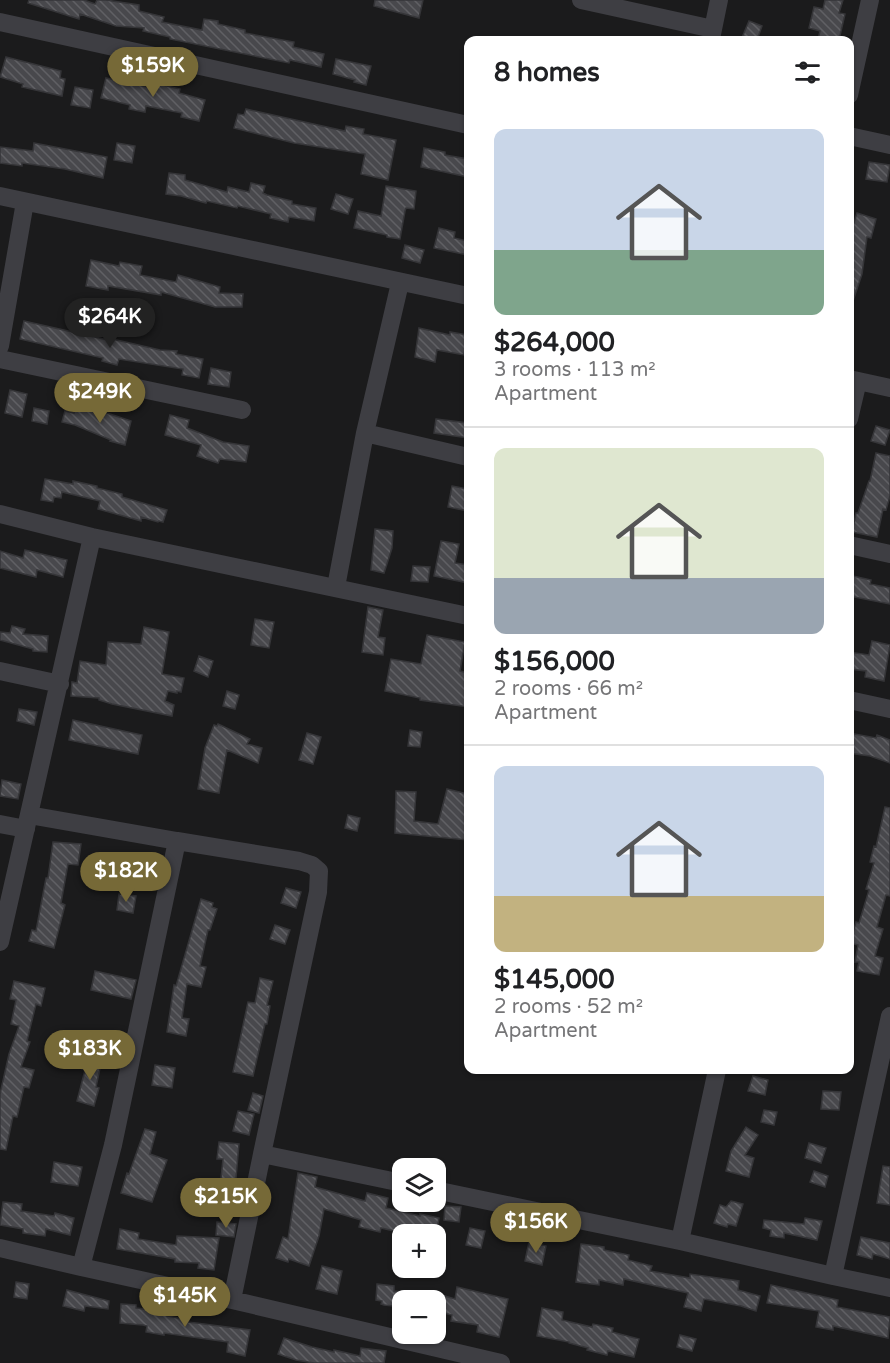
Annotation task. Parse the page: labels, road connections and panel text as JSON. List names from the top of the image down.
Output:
{
  "page": {
    "heading": "8 homes",
    "price": [
      "$159K",
      "$264K",
      "$249K",
      "$182K",
      "$183K",
      "$215K",
      "$156K",
      "$145K"
    ],
    "list": [
      {
        "name": "$264,000",
        "note": "3 rooms · 113 m² · Apartment"
      },
      {
        "name": "$156,000",
        "note": "2 rooms · 66 m² · Apartment"
      },
      {
        "name": "$145,000",
        "note": "2 rooms · 52 m² · Apartment"
      }
    ],
    "map_buttons": ["+", "−"]
  }
}
